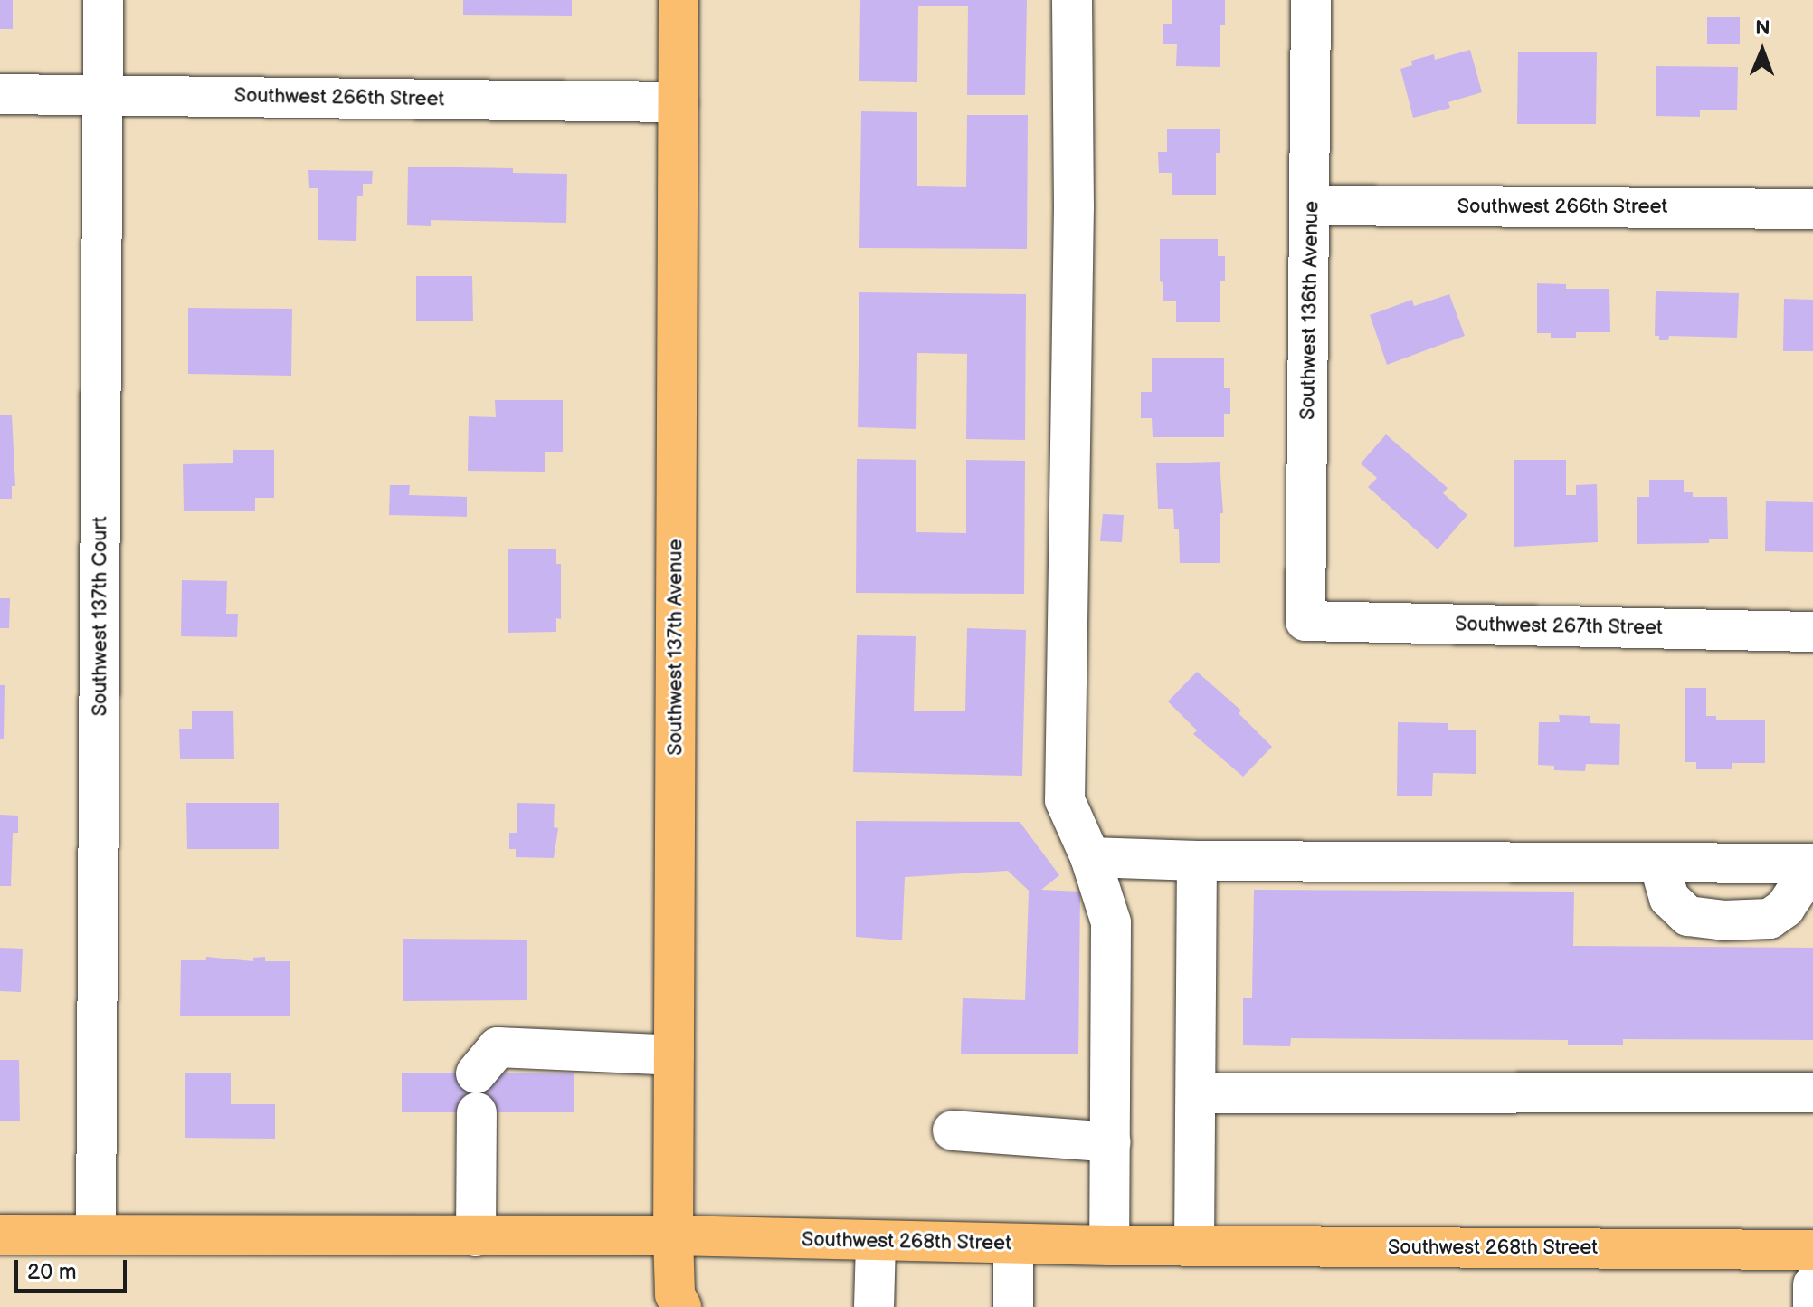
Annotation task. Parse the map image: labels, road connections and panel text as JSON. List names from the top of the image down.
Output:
{
  "streets": {
    "main road": ["Southwest 137th Avenue", "Southwest 268th Street"],
    "street": [
      "Southwest 266th Street",
      "Southwest 136th Avenue",
      "Southwest 137th Court",
      "Southwest 267th Street"
    ]
  },
  "crossings": [
    ["Southwest 266th Street", "Southwest 136th Avenue"],
    ["Southwest 266th Street", "Southwest 137th Court"],
    ["Southwest 266th Street", "Southwest 137th Avenue"],
    ["Southwest 136th Avenue", "Southwest 267th Street"],
    ["Southwest 137th Court", "Southwest 268th Street"],
    ["Southwest 137th Avenue", "Southwest 268th Street"]
  ],
  "scale_bar": "20 m",
  "north": "top"
}
